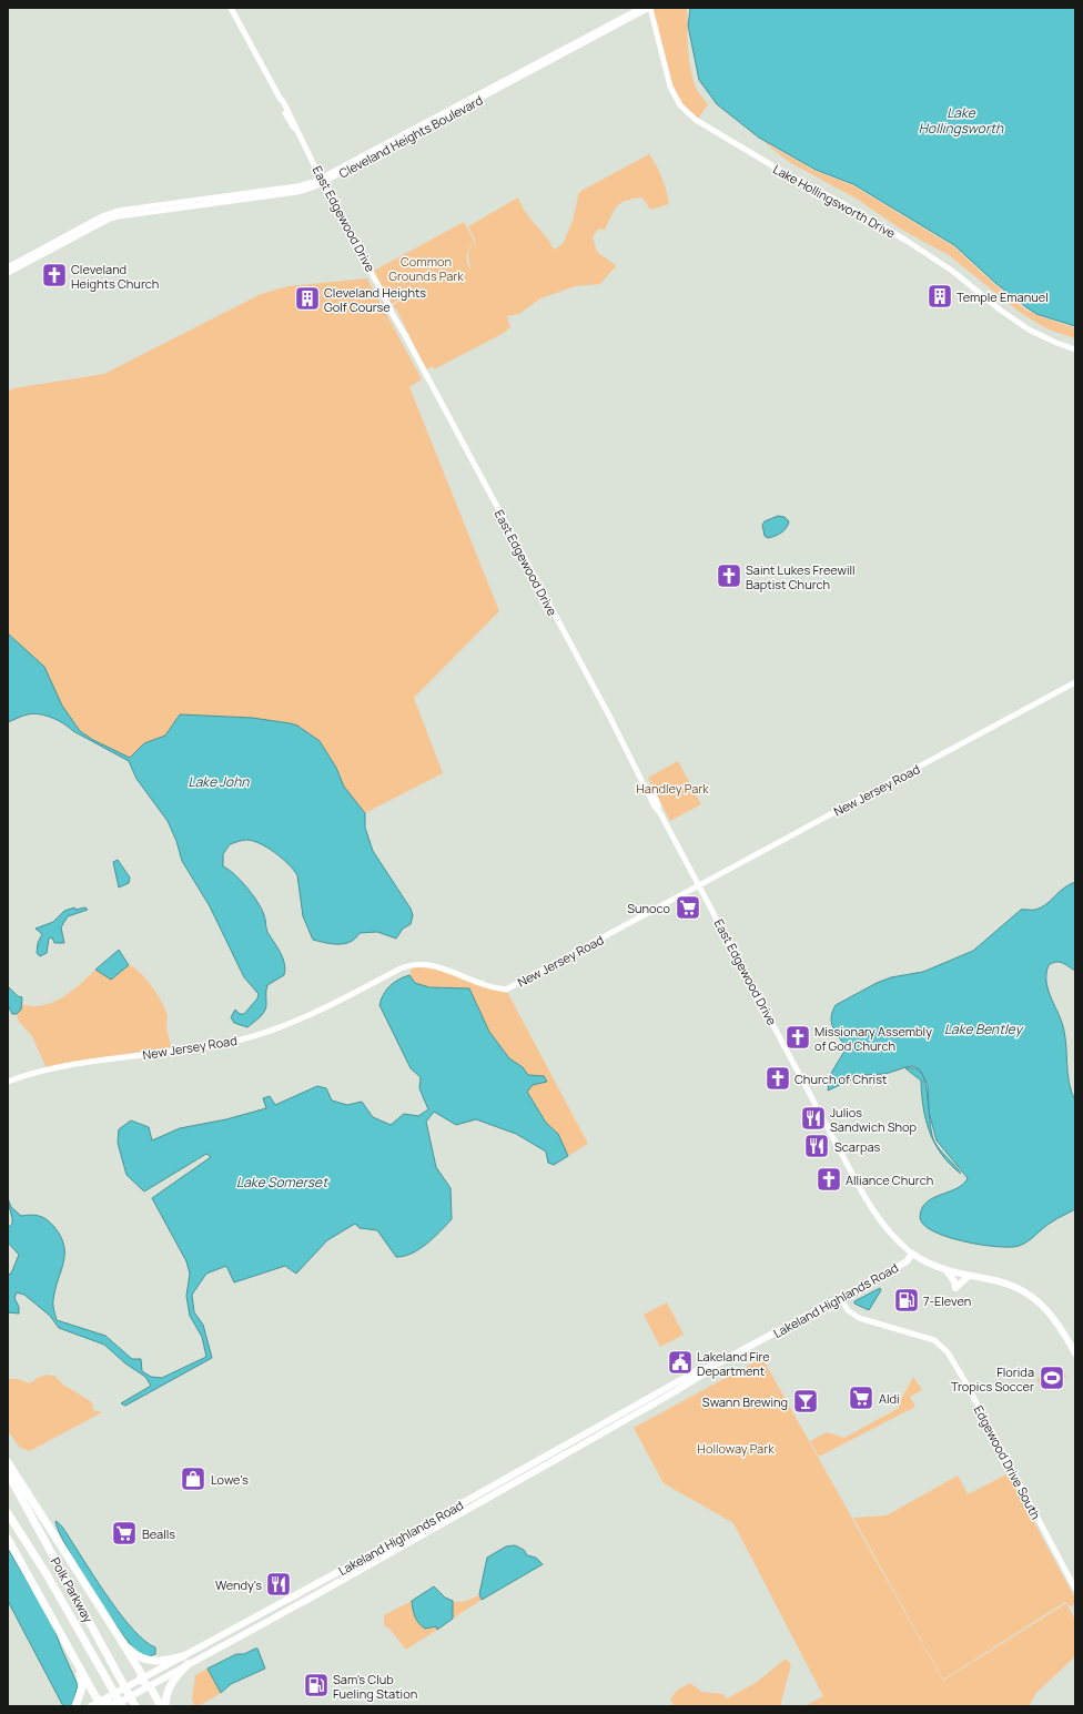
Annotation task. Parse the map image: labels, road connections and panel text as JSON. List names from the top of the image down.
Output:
{
  "streets": {
    "highway": ["Polk Parkway"],
    "main road": ["East Edgewood Drive", "Lakeland Highlands Road"],
    "street": [
      "Cleveland Heights Boulevard",
      "Lake Hollingsworth Drive",
      "New Jersey Road",
      "Edgewood Drive South"
    ]
  },
  "crossings": [
    ["Cleveland Heights Boulevard", "Lake Hollingsworth Drive"],
    ["Cleveland Heights Boulevard", "East Edgewood Drive"],
    ["East Edgewood Drive", "New Jersey Road"],
    ["East Edgewood Drive", "Lakeland Highlands Road"],
    ["Lakeland Highlands Road", "Edgewood Drive South"],
    ["Lakeland Highlands Road", "Polk Parkway"]
  ],
  "water": [
    "Lake Hollingsworth",
    "Lake John",
    "Lake Bentley",
    "Lake Somerset"
  ],
  "parks": ["Common Grounds Park", "Handley Park", "Holloway Park"],
  "places": {
    "church": [
      "Cleveland Heights Church",
      "Saint Lukes Freewill Baptist Church",
      "Missionary Assembly of God Church",
      "Church of Christ",
      "Alliance Church"
    ],
    "building": ["Temple Emanuel", "Cleveland Heights Golf Course"],
    "supermarket": ["Sunoco", "Aldi", "Bealls"],
    "restaurant": ["Julios Sandwich Shop", "Scarpas", "Wendy's"],
    "fuel station": ["7-Eleven", "Sam's Club Fueling Station"],
    "public building": ["Lakeland Fire Department"],
    "sports": ["Florida Tropics Soccer"],
    "bar": ["Swann Brewing"],
    "shop": ["Lowe's"]
  }
}
